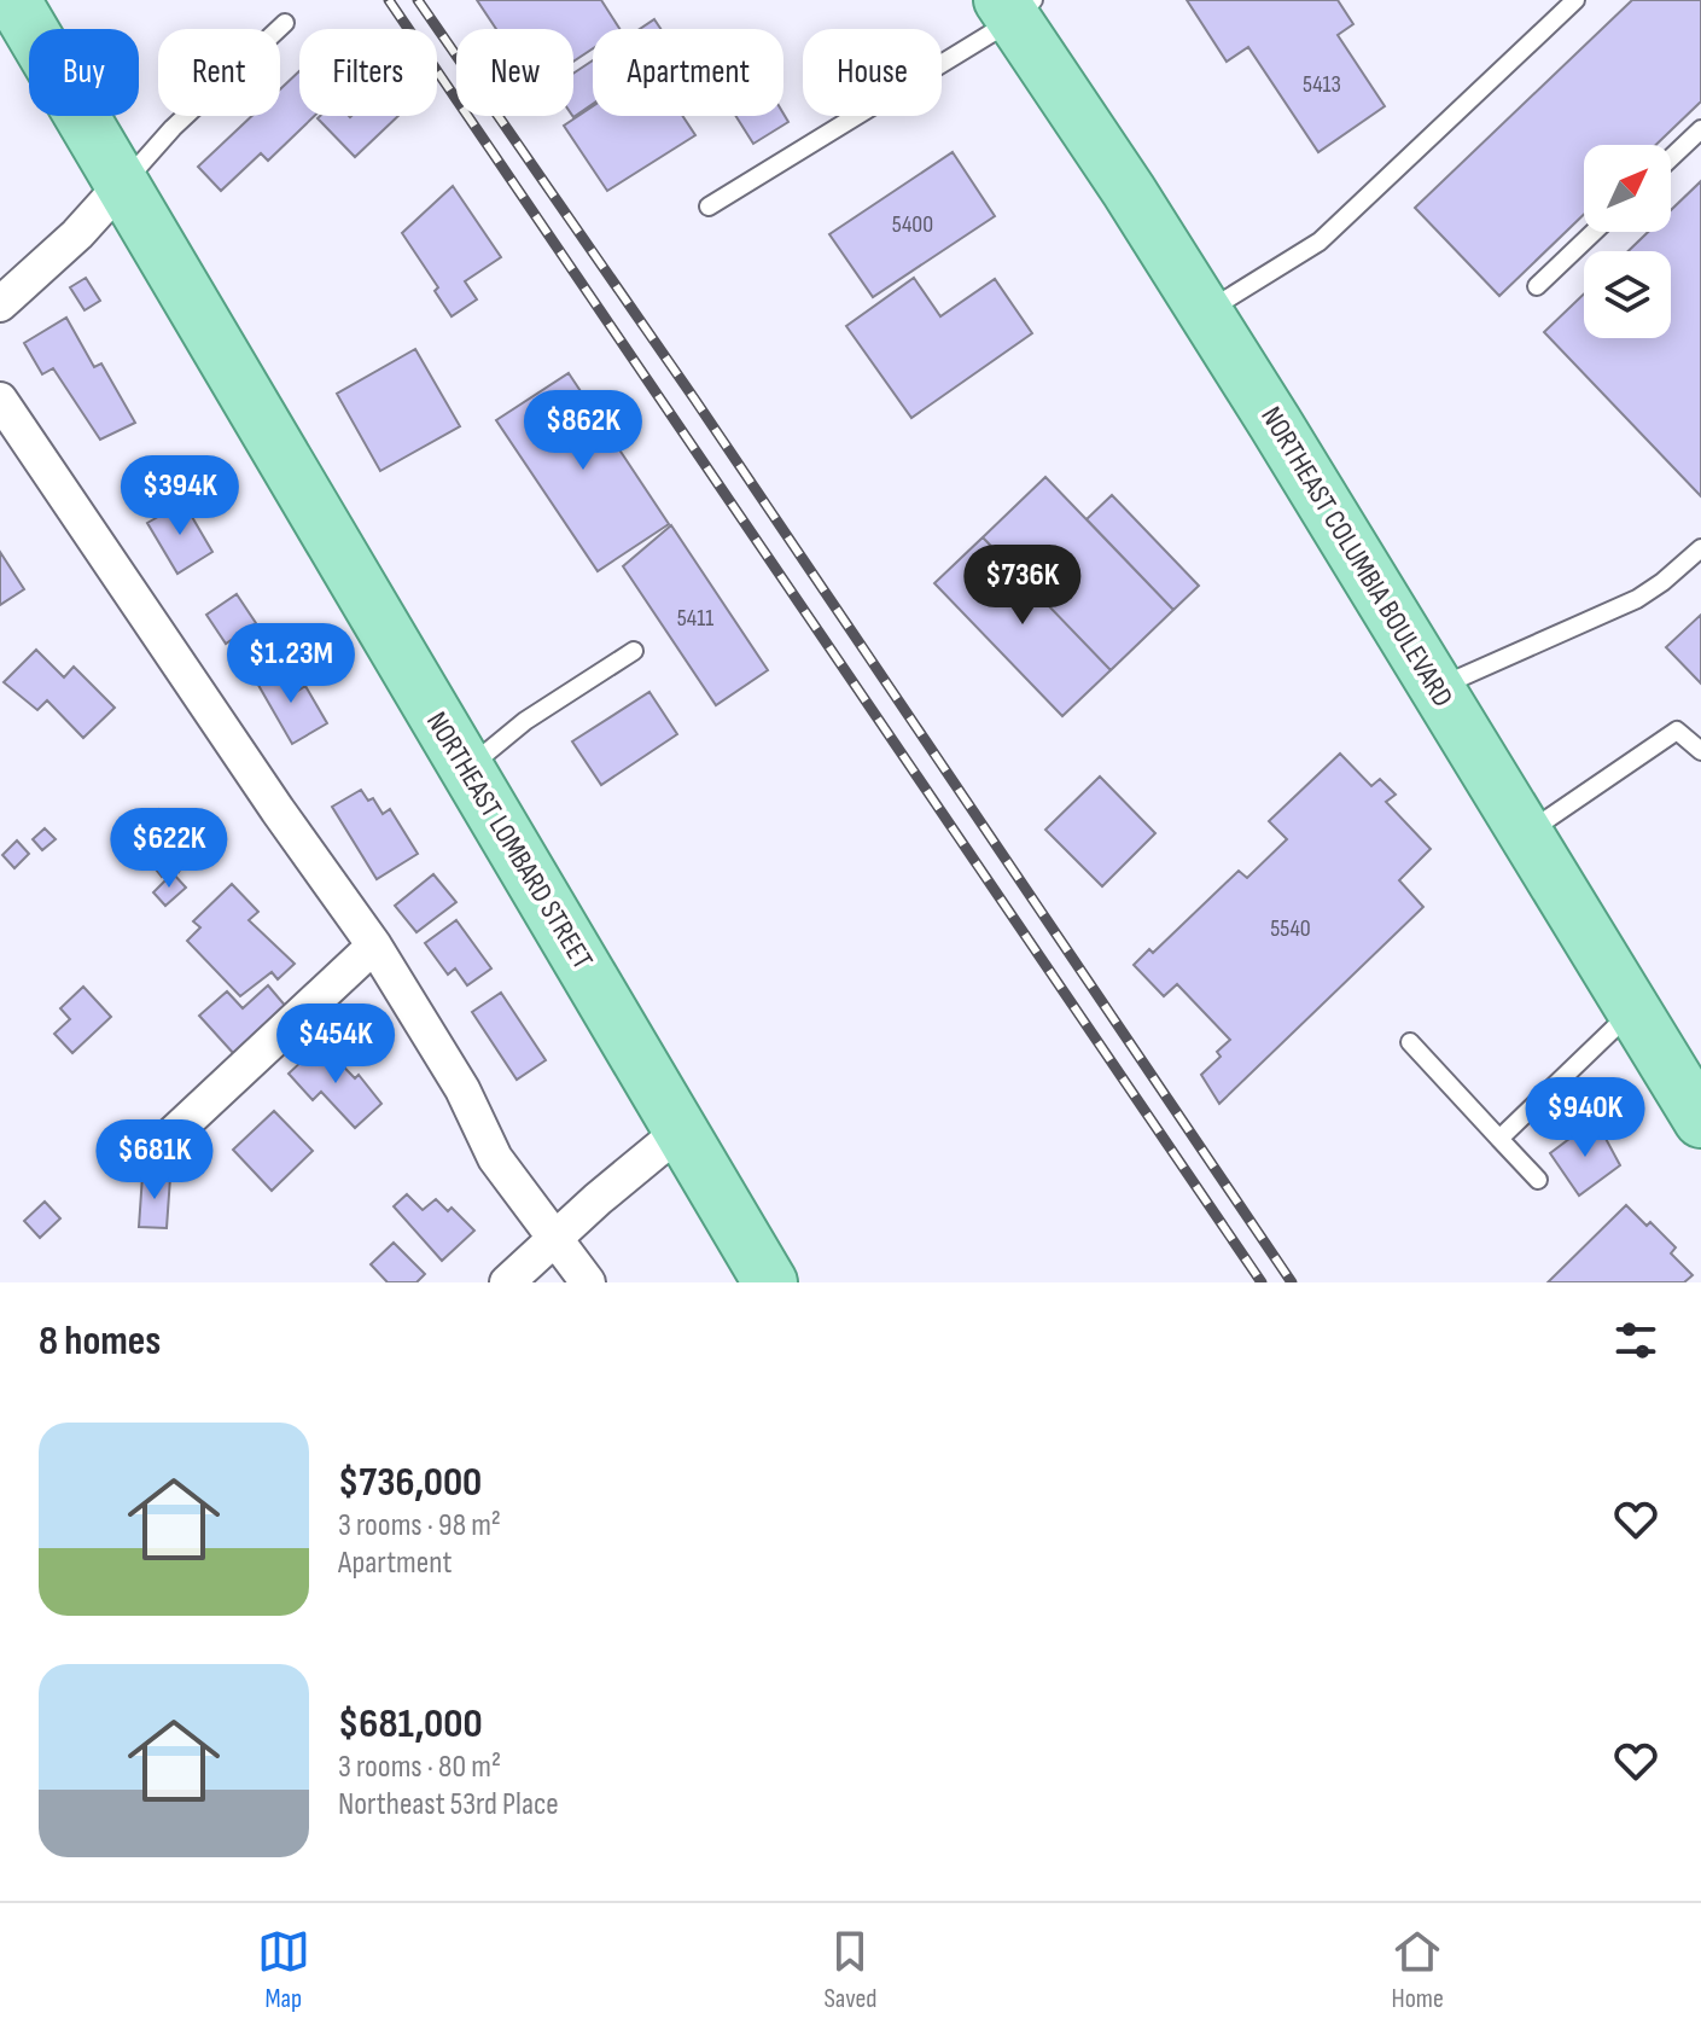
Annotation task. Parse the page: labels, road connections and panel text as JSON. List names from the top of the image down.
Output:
{
  "streets": {
    "main road": ["NORTHEAST COLUMBIA BOULEVARD", "NORTHEAST LOMBARD STREET"]
  },
  "house_numbers": [
    "5413",
    "5400",
    "5411",
    "5540"
  ],
  "north": "top right",
  "page": {
    "chip": [
      "Buy",
      "Rent",
      "Filters",
      "New",
      "Apartment",
      "House"
    ],
    "price": [
      "$862K",
      "$394K",
      "$736K",
      "$1.23M",
      "$622K",
      "$454K",
      "$940K",
      "$681K"
    ],
    "heading": "8 homes",
    "list": [
      {
        "name": "$736,000",
        "note": "3 rooms · 98 m² · Apartment"
      },
      {
        "name": "$681,000",
        "note": "3 rooms · 80 m² · Northeast 53rd Place"
      }
    ],
    "tabs": ["Map", "Saved", "Home"]
  }
}
